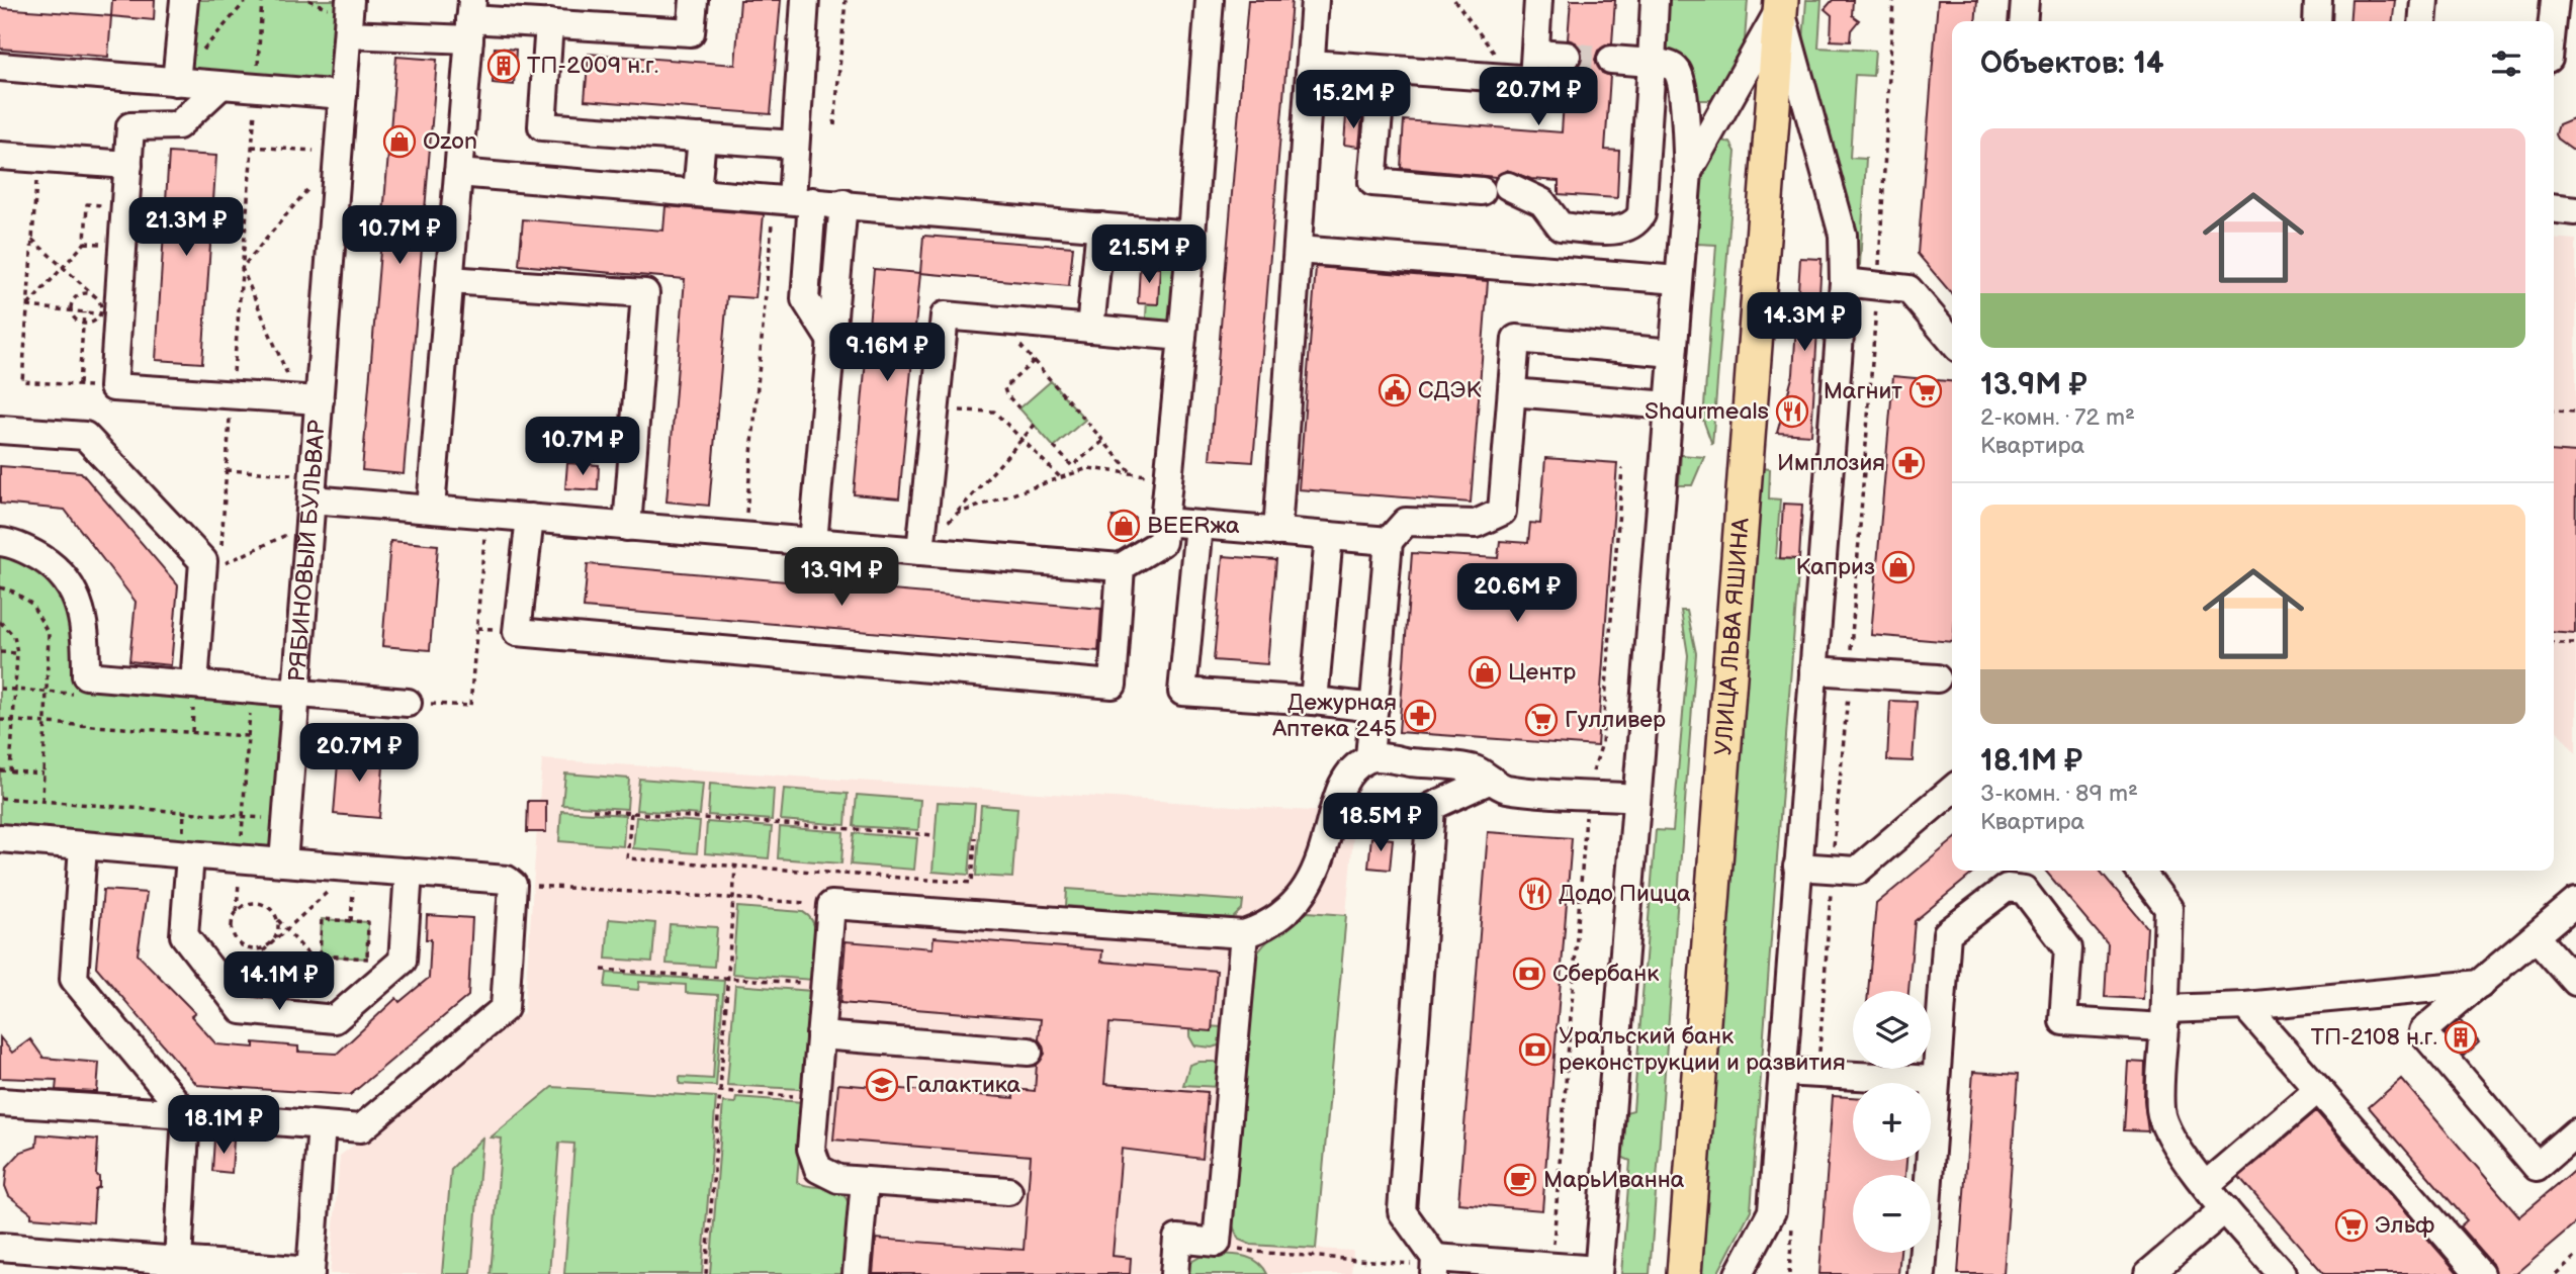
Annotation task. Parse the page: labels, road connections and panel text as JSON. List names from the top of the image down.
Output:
{
  "streets": {
    "main road": ["УЛИЦА ЛЬВА ЯШИНА"],
    "street": ["РЯБИНОВЫЙ БУЛЬВАР"]
  },
  "places": {
    "building": ["ТП-2009 н.г.", "ТП-2108 н.г."],
    "shop": [
      "Ozon",
      "BEERжа",
      "Каприз",
      "Центр"
    ],
    "public building": ["СДЭК"],
    "supermarket": ["Магнит", "Гулливер", "Эльф"],
    "restaurant": ["Shaurmeals", "Додо Пицца"],
    "pharmacy": ["Имплозия", "Дежурная Аптека 245"],
    "bank": ["Сбербанк", "Уральский банк реконструкции и развития"],
    "school or university": ["Галактика"],
    "cafe": ["МарьИванна"]
  },
  "page": {
    "heading": "Объектов: 14",
    "price": [
      "20.7M ₽",
      "15.2M ₽",
      "21.3M ₽",
      "10.7M ₽",
      "21.5M ₽",
      "14.3M ₽",
      "9.16M ₽",
      "10.7M ₽",
      "13.9M ₽",
      "20.6M ₽",
      "20.7M ₽",
      "18.5M ₽",
      "14.1M ₽",
      "18.1M ₽"
    ],
    "list": [
      {
        "name": "13.9M ₽",
        "note": "2-комн. · 72 m² · Квартира"
      },
      {
        "name": "18.1M ₽",
        "note": "3-комн. · 89 m² · Квартира"
      }
    ],
    "map_buttons": ["+", "−"]
  }
}
